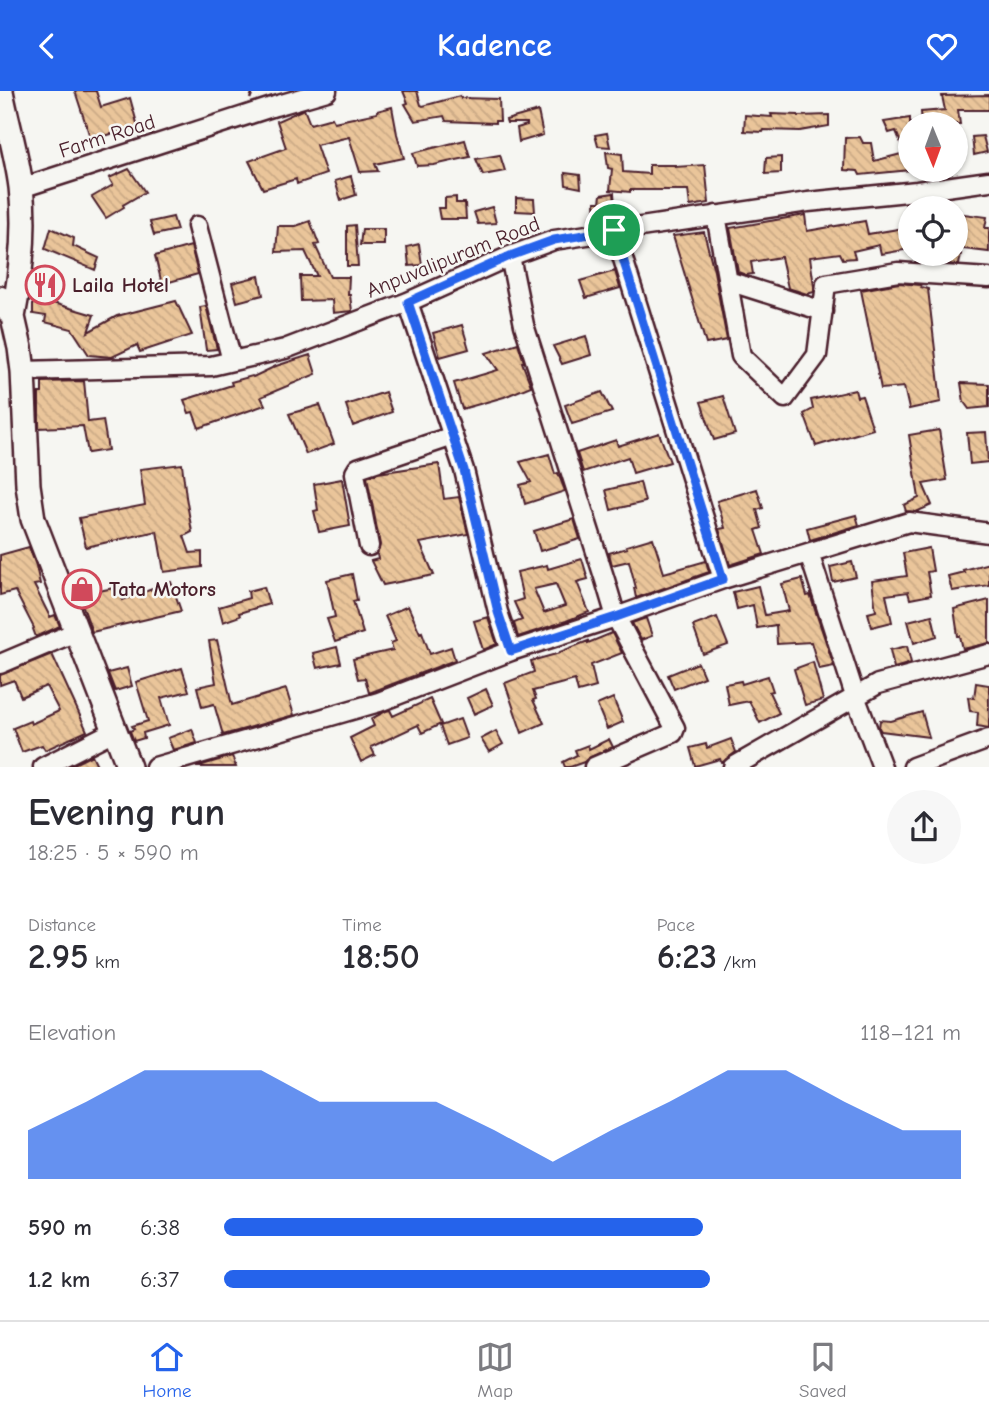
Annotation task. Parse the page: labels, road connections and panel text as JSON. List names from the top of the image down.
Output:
{
  "streets": {
    "street": ["Farm Road", "Anpuvalipuram Road"]
  },
  "places": {
    "restaurant": ["Laila Hotel"],
    "shop": ["Tata Motors"]
  },
  "north": "bottom",
  "page": {
    "header": "Kadence",
    "heading": ["Evening run", "18:25 · 5 × 590 m"],
    "stats": [
      ["Distance", "2.95 km"],
      ["Time", "18:50"],
      ["Pace", "6:23 /km"]
    ],
    "chart": ["Elevation", "118–121 m"],
    "list": [
      {
        "name": "590 m",
        "note": "6:38"
      },
      {
        "name": "1.2 km",
        "note": "6:37"
      }
    ],
    "tabs": ["Home", "Map", "Saved"]
  }
}
